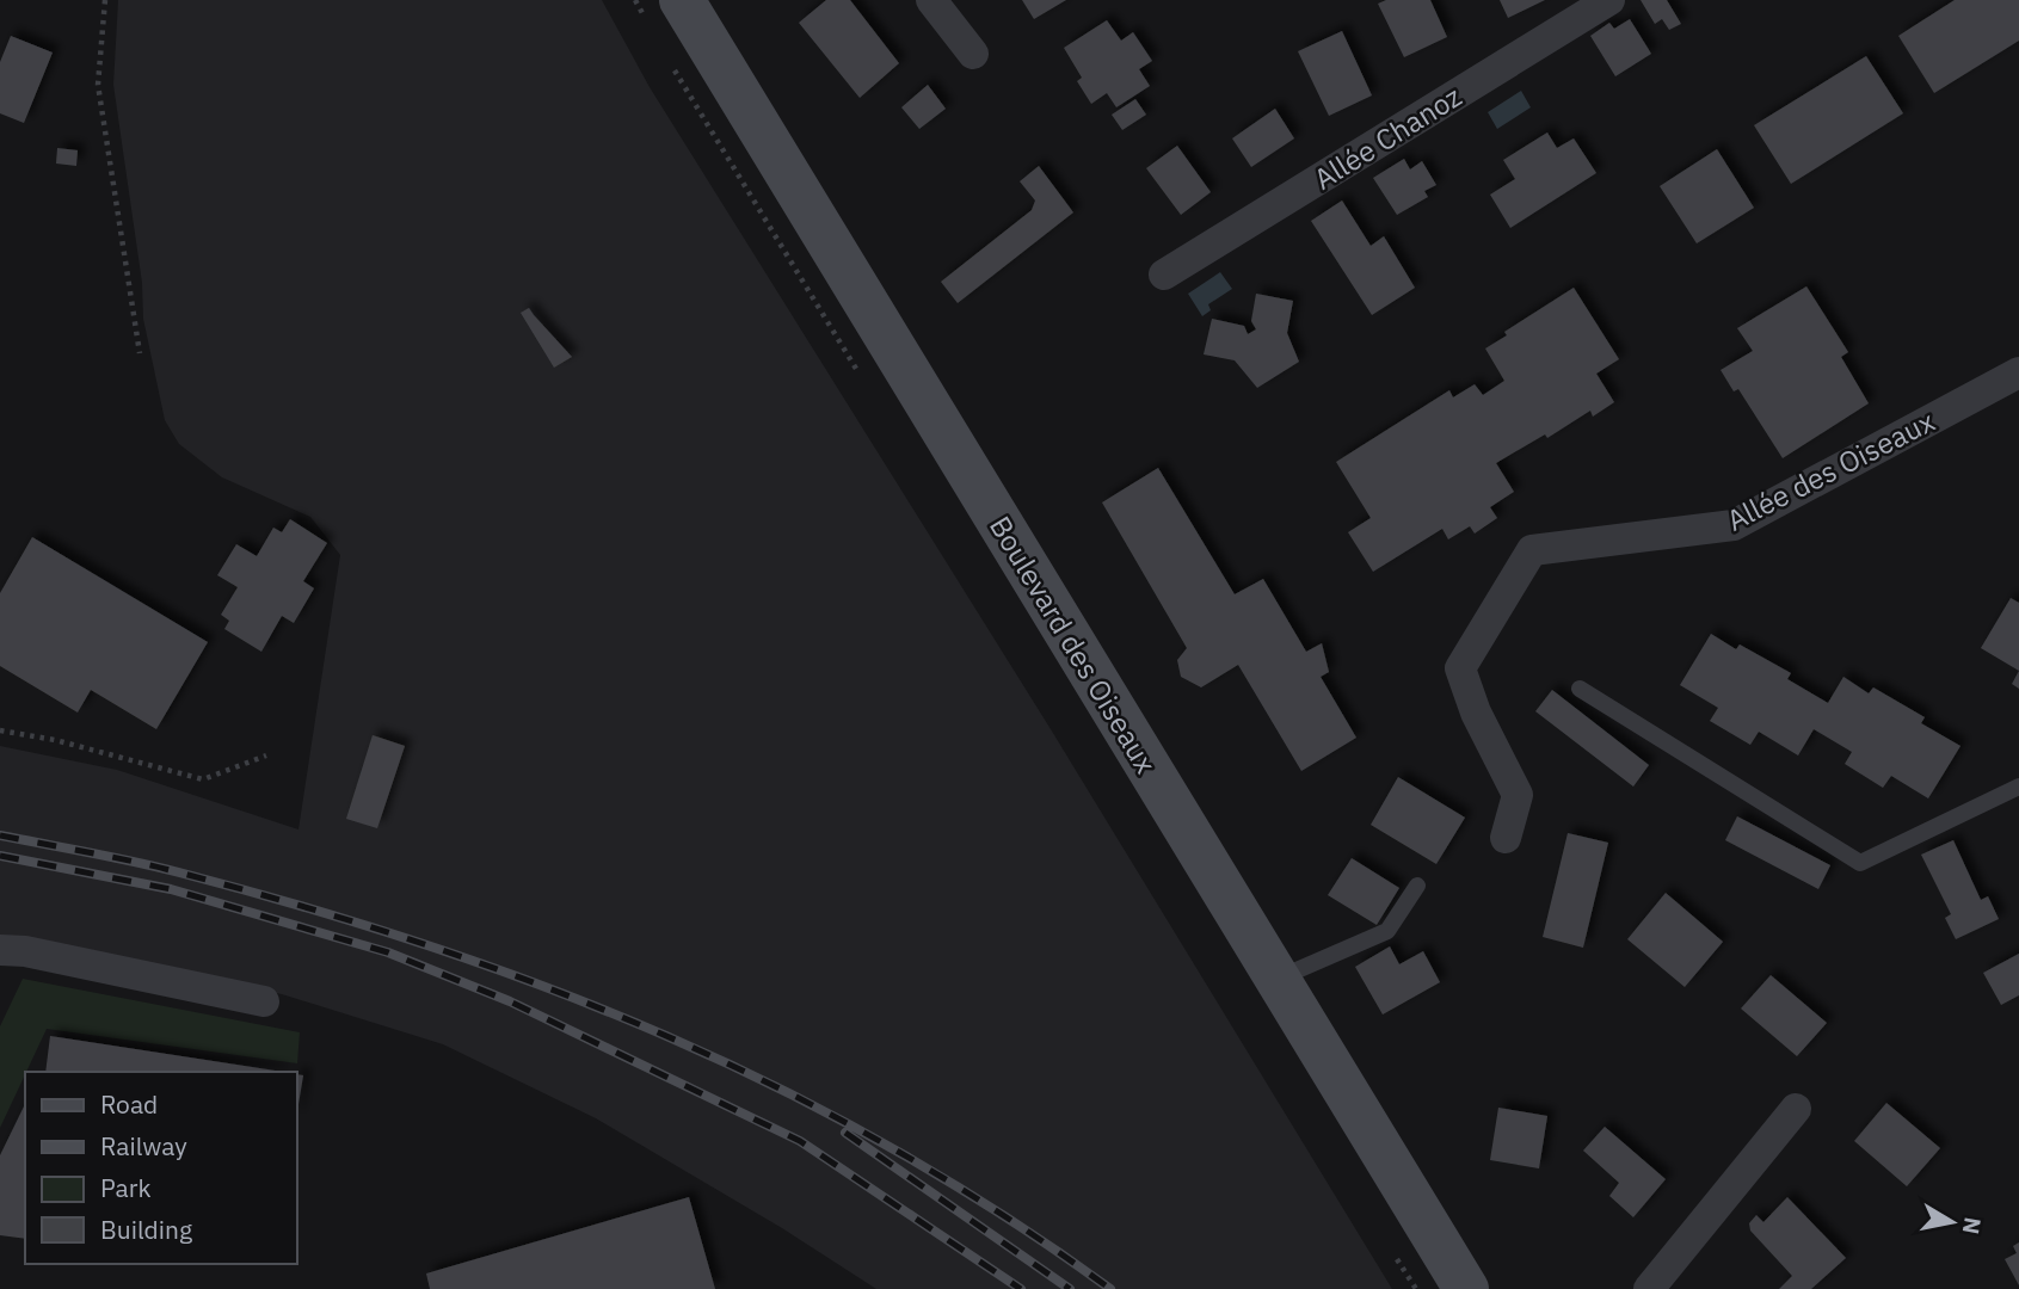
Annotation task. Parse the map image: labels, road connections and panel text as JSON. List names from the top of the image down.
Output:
{
  "streets": {
    "street": ["Allée Chanoz", "Allée des Oiseaux", "Boulevard des Oiseaux"]
  },
  "legend": [
    "Road",
    "Railway",
    "Park",
    "Building"
  ],
  "north": "right"
}
